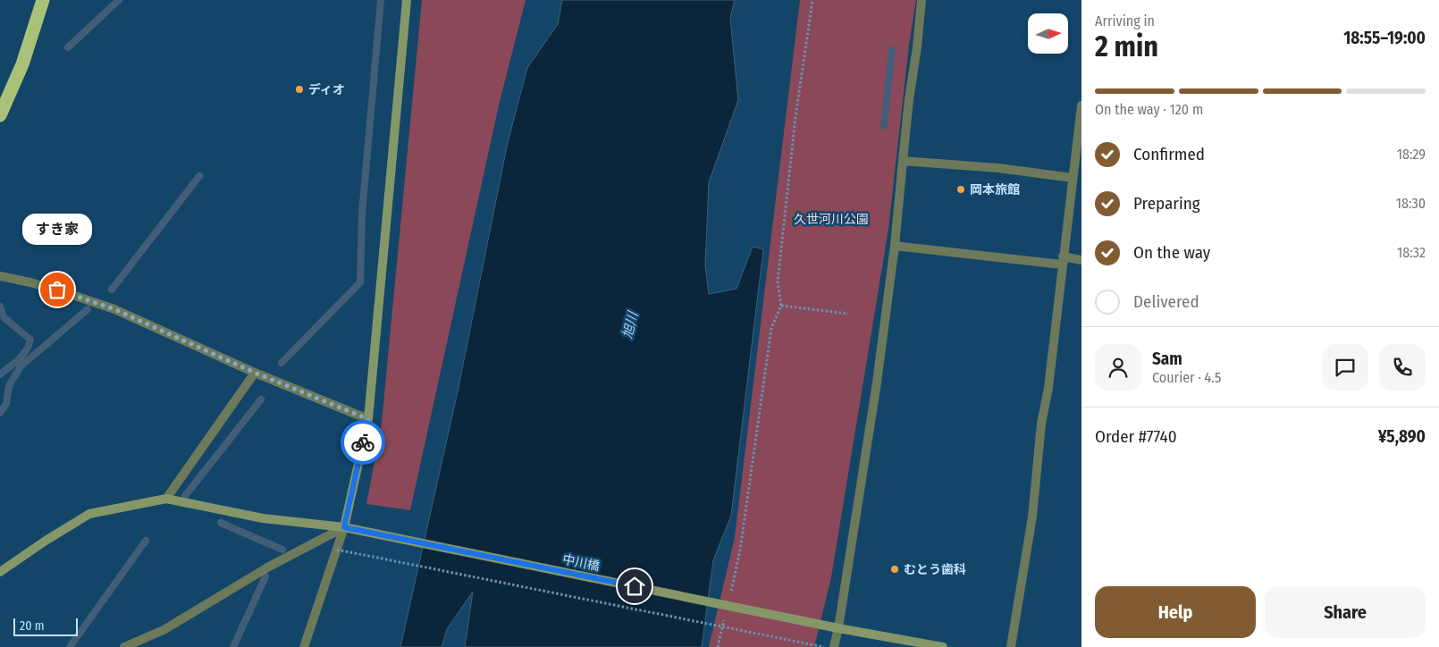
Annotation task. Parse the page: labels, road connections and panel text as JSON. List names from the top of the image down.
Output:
{
  "streets": {
    "street": ["中川橋"]
  },
  "water": ["旭川"],
  "parks": ["久世河川公園"],
  "places": [
    "ディオ",
    "岡本旅館",
    "すき家",
    "むとう歯科"
  ],
  "scale_bar": "20 m",
  "north": "right",
  "page": {
    "heading": ["2 min", "Arriving in", "18:55–19:00"],
    "panel": [
      "Sam",
      "Courier · 4.5",
      "Order #7740",
      "¥5,890"
    ],
    "bar": "On the way · 120 m",
    "list": [
      ["Confirmed", "18:29"],
      ["Preparing", "18:30"],
      ["On the way", "18:32"],
      "Delivered"
    ],
    "bubble": "すき家",
    "buttons": ["Help", "Share"],
    "scale": "20 m"
  }
}
